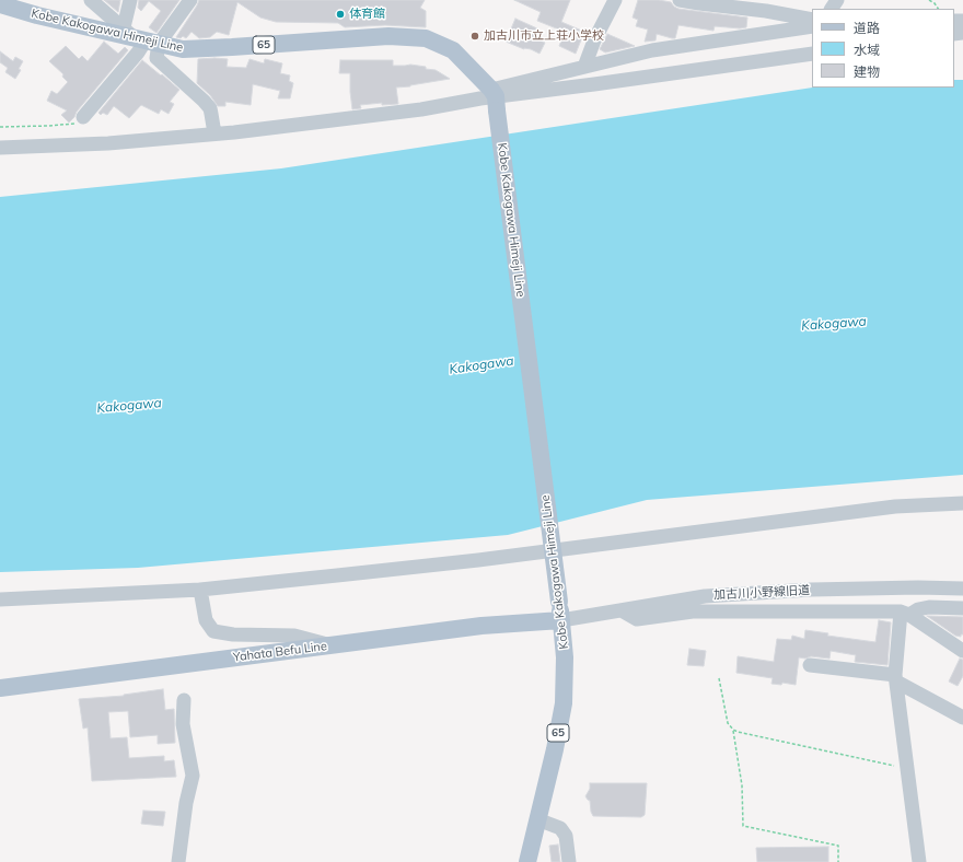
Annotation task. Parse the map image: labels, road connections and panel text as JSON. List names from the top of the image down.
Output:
{
  "streets": {
    "main road": ["Kobe Kakogawa Himeji Line", "65", "Yahata Befu Line"],
    "street": ["加古川小野線旧道"]
  },
  "crossings": [
    ["Kobe Kakogawa Himeji Line", "加古川小野線旧道"],
    ["Kobe Kakogawa Himeji Line", "Yahata Befu Line"],
    ["加古川小野線旧道", "Yahata Befu Line"]
  ],
  "water": ["Kakogawa"],
  "places": ["体育館", "加古川市立上荘小学校"],
  "legend": ["道路", "水域", "建物"]
}
